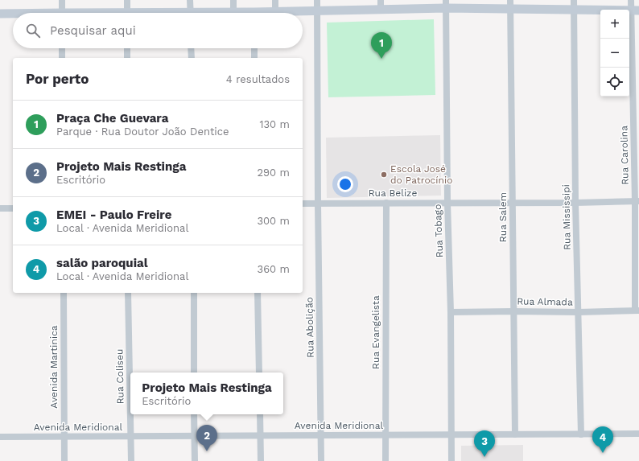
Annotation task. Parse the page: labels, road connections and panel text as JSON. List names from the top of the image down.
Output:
{
  "streets": {
    "street": [
      "Rua Carolina",
      "Rua Belize",
      "Rua Salem",
      "Rua Mississipi",
      "Rua Tobago",
      "Rua Almada",
      "Rua Abolição",
      "Rua Evangelista",
      "Avenida Martinica",
      "Rua Coliseu",
      "Avenida Meridional"
    ]
  },
  "crossings": [
    ["Rua Carolina", "Rua Belize"],
    ["Rua Carolina", "Rua Almada"],
    ["Rua Belize", "Rua Salem"],
    ["Rua Belize", "Rua Mississipi"],
    ["Rua Belize", "Rua Tobago"],
    ["Rua Belize", "Rua Abolição"],
    ["Rua Belize", "Rua Evangelista"],
    ["Rua Salem", "Rua Almada"],
    ["Rua Salem", "Avenida Meridional"],
    ["Rua Mississipi", "Rua Almada"],
    ["Rua Mississipi", "Avenida Meridional"],
    ["Rua Tobago", "Rua Almada"],
    ["Rua Tobago", "Avenida Meridional"],
    ["Rua Abolição", "Avenida Meridional"],
    ["Rua Evangelista", "Avenida Meridional"],
    ["Avenida Martinica", "Avenida Meridional"],
    ["Rua Coliseu", "Avenida Meridional"]
  ],
  "places": ["Escola José do Patrocínio"],
  "page": {
    "map_buttons": ["+", "−"],
    "search": "Pesquisar aqui",
    "pins": [
      "1",
      "2",
      "4",
      "3"
    ],
    "heading": ["Por perto", "4 resultados"],
    "list": [
      {
        "mark": "1",
        "name": "Praça Che Guevara",
        "note": "Parque · Rua Doutor João Dentice",
        "value": "130 m"
      },
      {
        "mark": "2",
        "name": "Projeto Mais Restinga",
        "note": "Escritório",
        "value": "290 m"
      },
      {
        "mark": "3",
        "name": "EMEI - Paulo Freire",
        "note": "Local · Avenida Meridional",
        "value": "300 m"
      },
      {
        "mark": "4",
        "name": "salão paroquial",
        "note": "Local · Avenida Meridional",
        "value": "360 m"
      }
    ],
    "popup": ["Projeto Mais Restinga", "Escritório"]
  }
}
